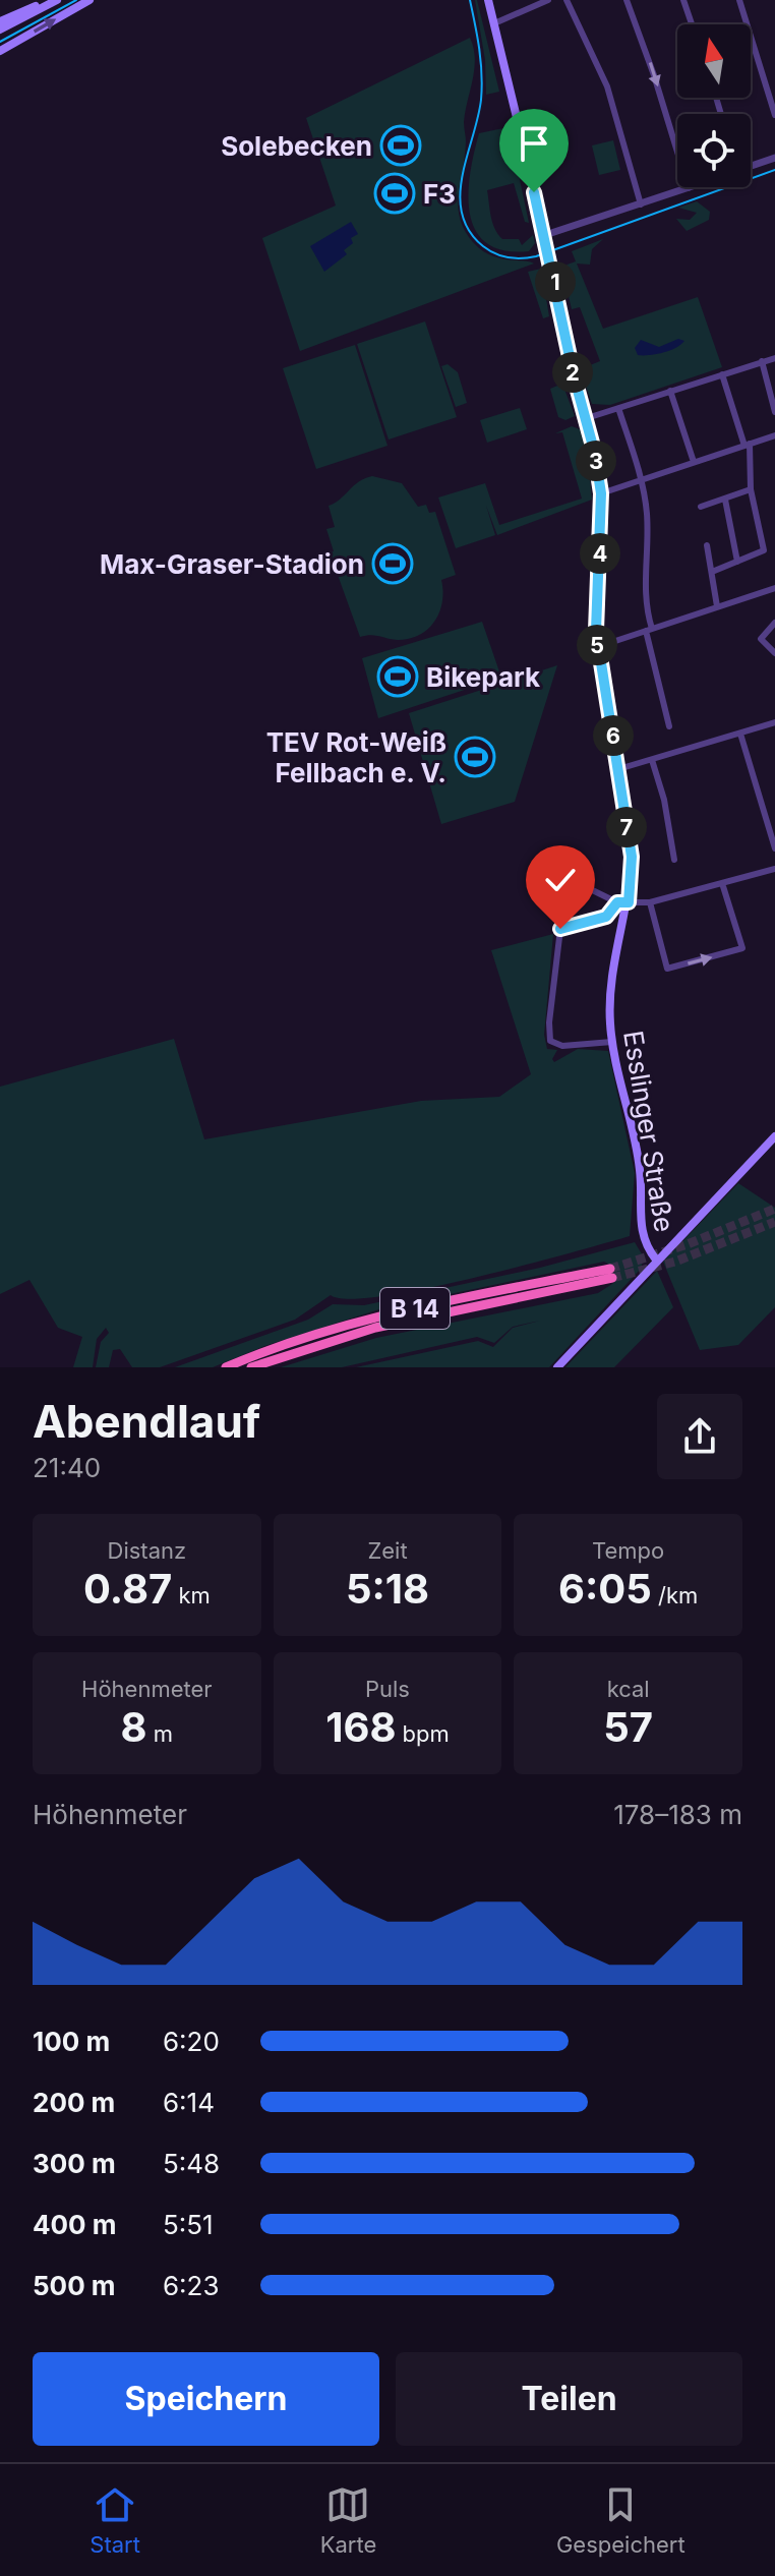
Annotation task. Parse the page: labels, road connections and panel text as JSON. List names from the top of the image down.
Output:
{
  "streets": {
    "highway": ["B 14"],
    "main road": ["Esslinger Straße"]
  },
  "places": {
    "sports": [
      "Solebecken",
      "F3",
      "Max-Graser-Stadion",
      "Bikepark",
      "TEV Rot-Weiß Fellbach e. V."
    ]
  },
  "north": "top",
  "page": {
    "pins": [
      "1",
      "2",
      "3",
      "4",
      "5",
      "6",
      "7"
    ],
    "heading": ["Abendlauf", "21:40"],
    "stats": [
      ["Distanz", "0.87 km"],
      ["Zeit", "5:18"],
      ["Tempo", "6:05 /km"],
      ["Höhenmeter", "8 m"],
      ["Puls", "168 bpm"],
      ["kcal", "57"]
    ],
    "chart": ["Höhenmeter", "178–183 m"],
    "list": [
      {
        "name": "100 m",
        "note": "6:20"
      },
      {
        "name": "200 m",
        "note": "6:14"
      },
      {
        "name": "300 m",
        "note": "5:48"
      },
      {
        "name": "400 m",
        "note": "5:51"
      },
      {
        "name": "500 m",
        "note": "6:23"
      }
    ],
    "buttons": ["Speichern", "Teilen"],
    "tabs": ["Start", "Karte", "Gespeichert"]
  }
}
